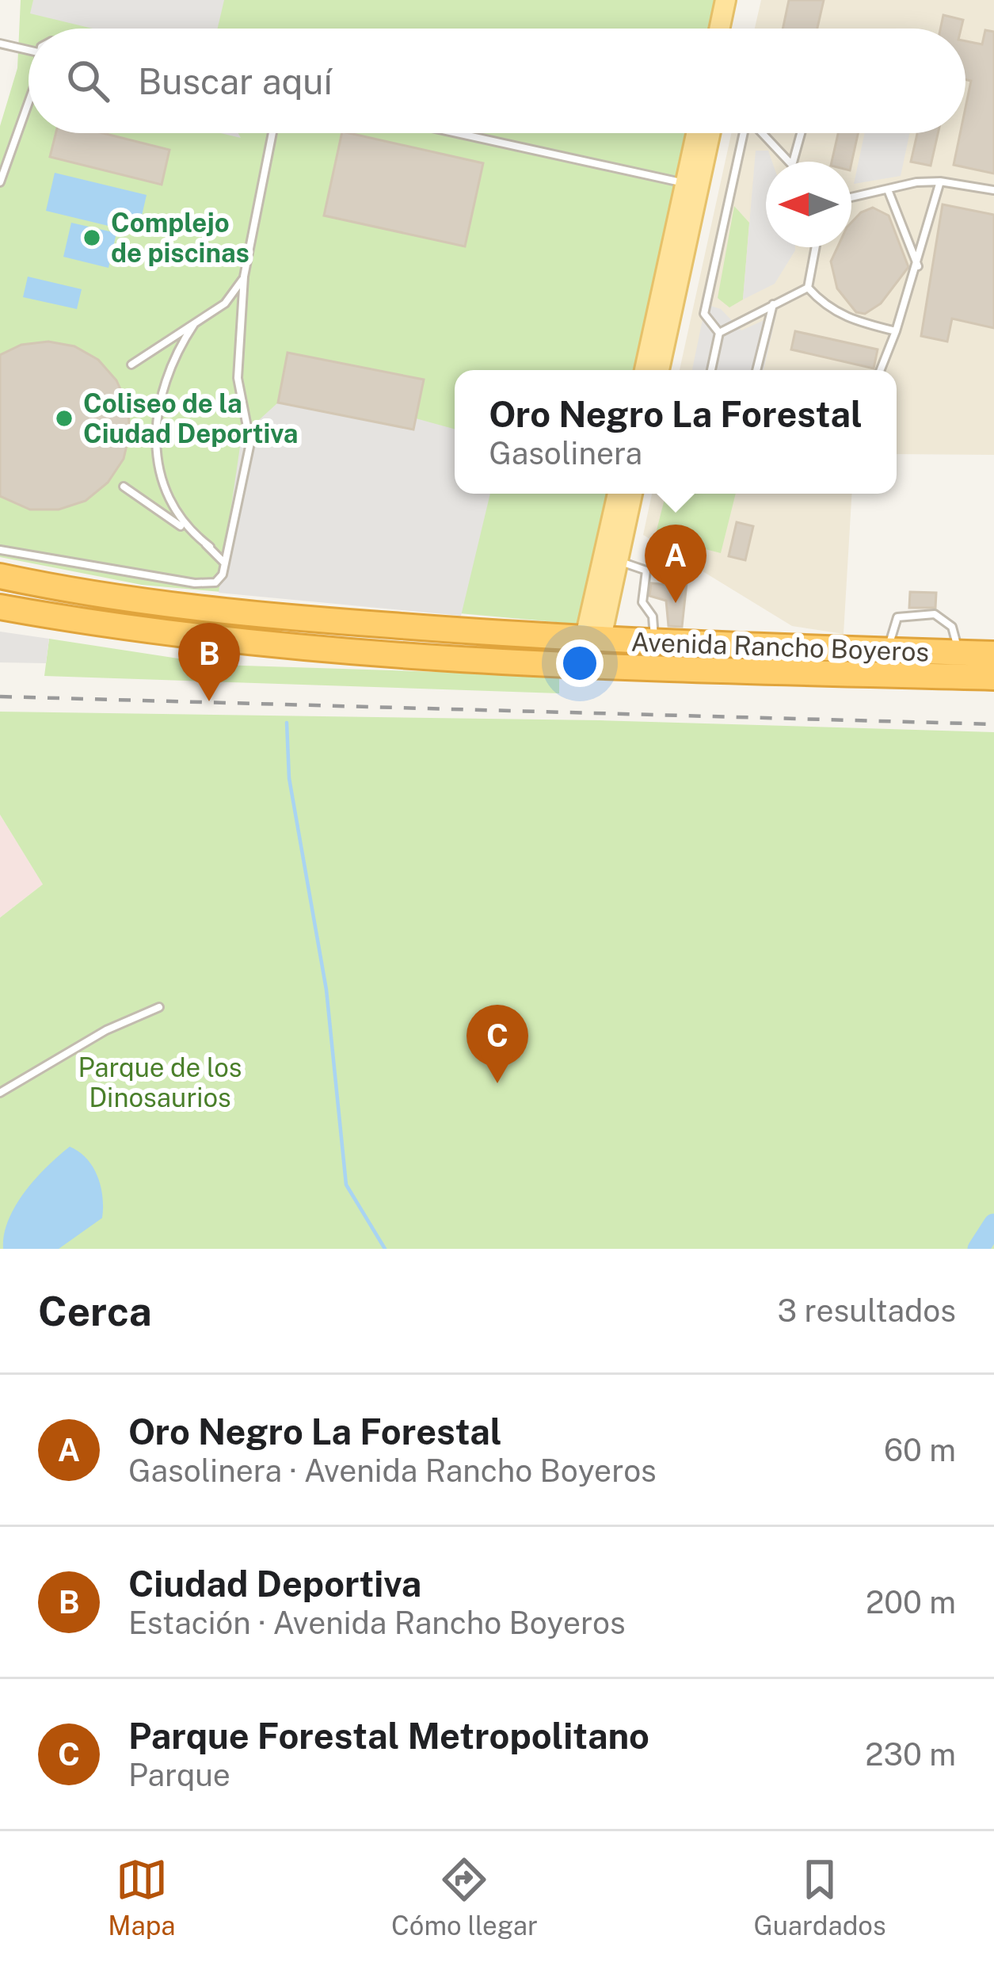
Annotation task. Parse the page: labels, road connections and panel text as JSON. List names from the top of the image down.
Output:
{
  "streets": {
    "highway": ["Avenida Rancho Boyeros"]
  },
  "parks": ["Parque de los Dinosaurios"],
  "places": ["Complejo de piscinas", "Coliseo de la Ciudad Deportiva"],
  "north": "left",
  "page": {
    "search": "Buscar aquí",
    "popup": ["Oro Negro La Forestal", "Gasolinera"],
    "pins": ["A", "B", "C"],
    "heading": ["Cerca", "3 resultados"],
    "list": [
      {
        "mark": "A",
        "name": "Oro Negro La Forestal",
        "note": "Gasolinera · Avenida Rancho Boyeros",
        "value": "60 m"
      },
      {
        "mark": "B",
        "name": "Ciudad Deportiva",
        "note": "Estación · Avenida Rancho Boyeros",
        "value": "200 m"
      },
      {
        "mark": "C",
        "name": "Parque Forestal Metropolitano",
        "note": "Parque",
        "value": "230 m"
      }
    ],
    "nav": ["Mapa", "Cómo llegar", "Guardados"]
  }
}
